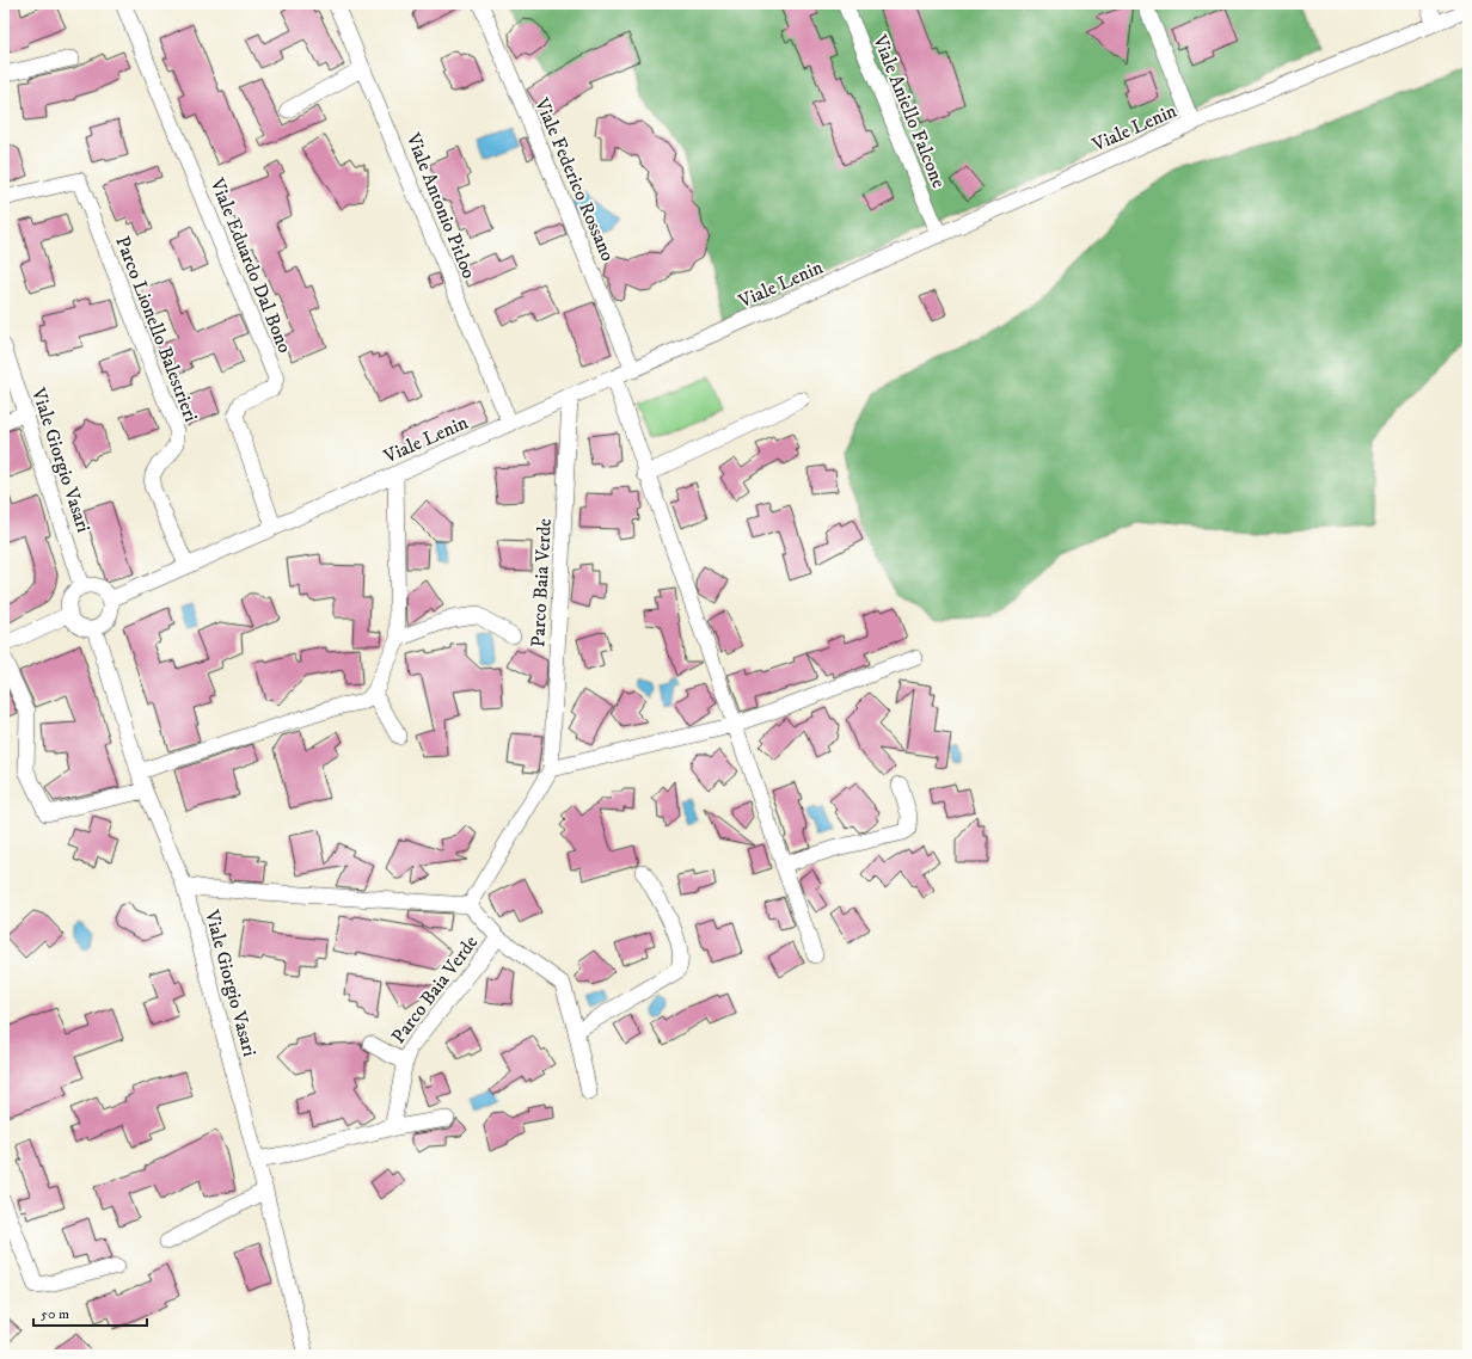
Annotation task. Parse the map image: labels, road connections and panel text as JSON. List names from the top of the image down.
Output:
{
  "streets": {
    "street": [
      "Viale Aniello Falcone",
      "Viale Lenin",
      "Viale Federico Rossano",
      "Viale Antonio Pitloo",
      "Viale Eduardo Dal Bono",
      "Parco Lionello Balestrieri",
      "Viale Giorgio Vasari",
      "Parco Baia Verde"
    ]
  },
  "crossings": [
    ["Viale Aniello Falcone", "Viale Lenin"],
    ["Viale Lenin", "Viale Federico Rossano"],
    ["Viale Lenin", "Viale Antonio Pitloo"],
    ["Viale Lenin", "Viale Eduardo Dal Bono"],
    ["Viale Lenin", "Parco Lionello Balestrieri"],
    ["Viale Lenin", "Viale Giorgio Vasari"],
    ["Viale Lenin", "Parco Baia Verde"]
  ],
  "scale_bar": "50 m"
}
